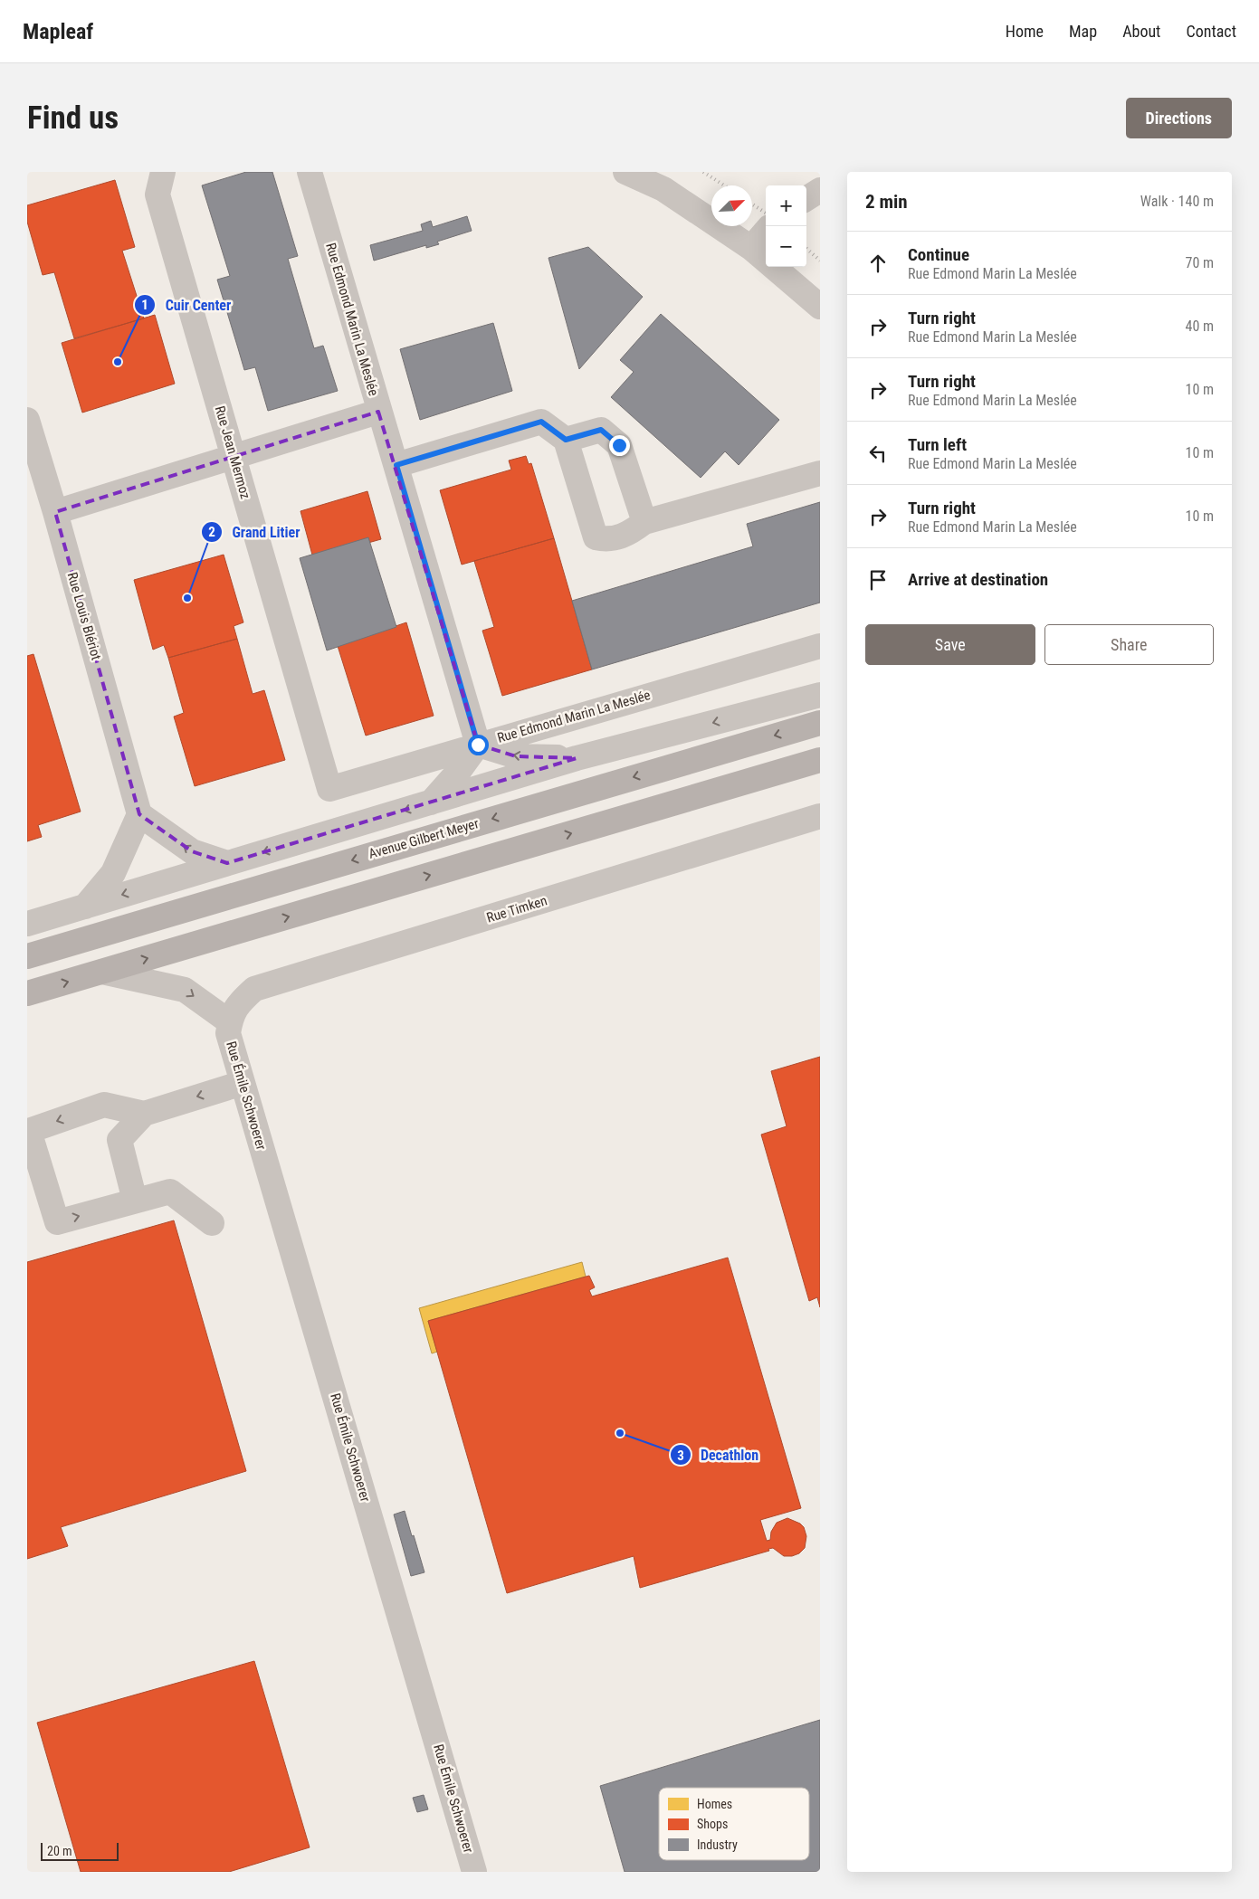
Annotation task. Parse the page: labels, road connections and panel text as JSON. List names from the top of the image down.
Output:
{
  "streets": {
    "main road": ["Avenue Gilbert Meyer"],
    "street": [
      "Rue Edmond Marin La Meslée",
      "Rue Jean Mermoz",
      "Rue Louis Blériot",
      "Rue Timken",
      "Rue Émile Schwoerer"
    ]
  },
  "crossings": [
    ["Rue Edmond Marin La Meslée", "Rue Jean Mermoz"],
    ["Rue Timken", "Rue Émile Schwoerer"]
  ],
  "places": ["Cuir Center", "Grand Litier", "Decathlon"],
  "legend": ["Homes", "Shops", "Industry"],
  "scale_bar": "20 m",
  "north": "top right",
  "page": {
    "header": "Mapleaf",
    "nav": [
      "Home",
      "Map",
      "About",
      "Contact"
    ],
    "buttons": [
      "Directions",
      ["Save", "Share"]
    ],
    "title": "Find us",
    "heading": ["2 min", "Walk · 140 m"],
    "map_buttons": ["+", "−"],
    "list": [
      ["Continue", "Rue Edmond Marin La Meslée", "70 m"],
      ["Turn right", "Rue Edmond Marin La Meslée", "40 m"],
      ["Turn right", "Rue Edmond Marin La Meslée", "10 m"],
      ["Turn left", "Rue Edmond Marin La Meslée", "10 m"],
      ["Turn right", "Rue Edmond Marin La Meslée", "10 m"],
      "Arrive at destination"
    ],
    "scale": "20 m"
  }
}
